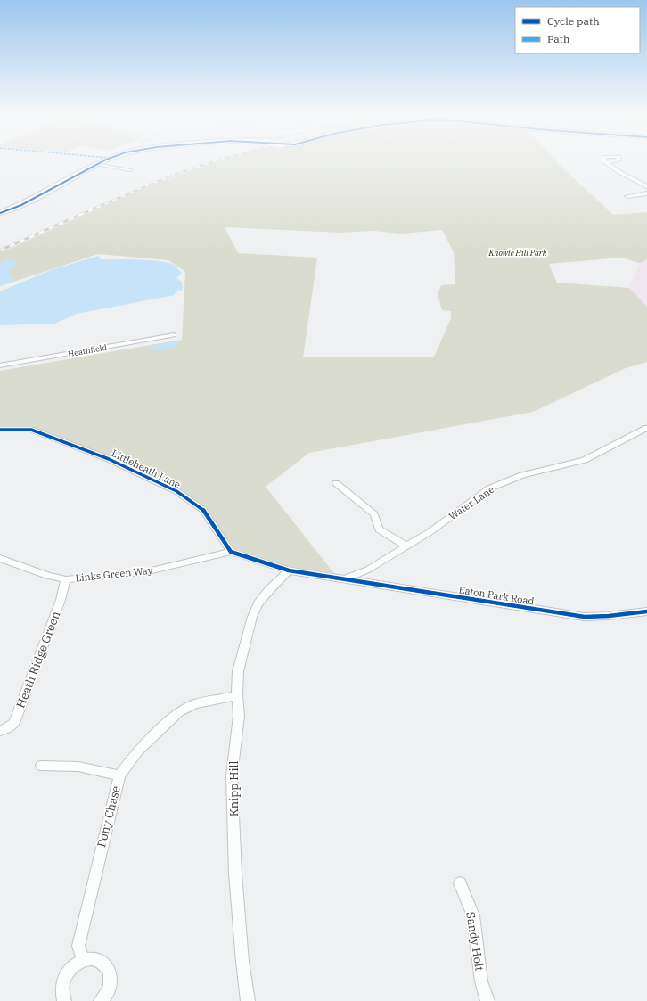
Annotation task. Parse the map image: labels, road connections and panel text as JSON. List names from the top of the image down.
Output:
{
  "streets": {
    "street": [
      "Heathfield",
      "Littleheath Lane",
      "Water Lane",
      "Links Green Way",
      "Eaton Park Road",
      "Heath Ridge Green",
      "Knipp Hill",
      "Pony Chase",
      "Sandy Holt"
    ]
  },
  "crossings": [
    ["Littleheath Lane", "Links Green Way"],
    ["Water Lane", "Eaton Park Road"],
    ["Links Green Way", "Heath Ridge Green"],
    ["Knipp Hill", "Pony Chase"]
  ],
  "parks": ["Knowle Hill Park"],
  "legend": ["Cycle path", "Path"]
}
